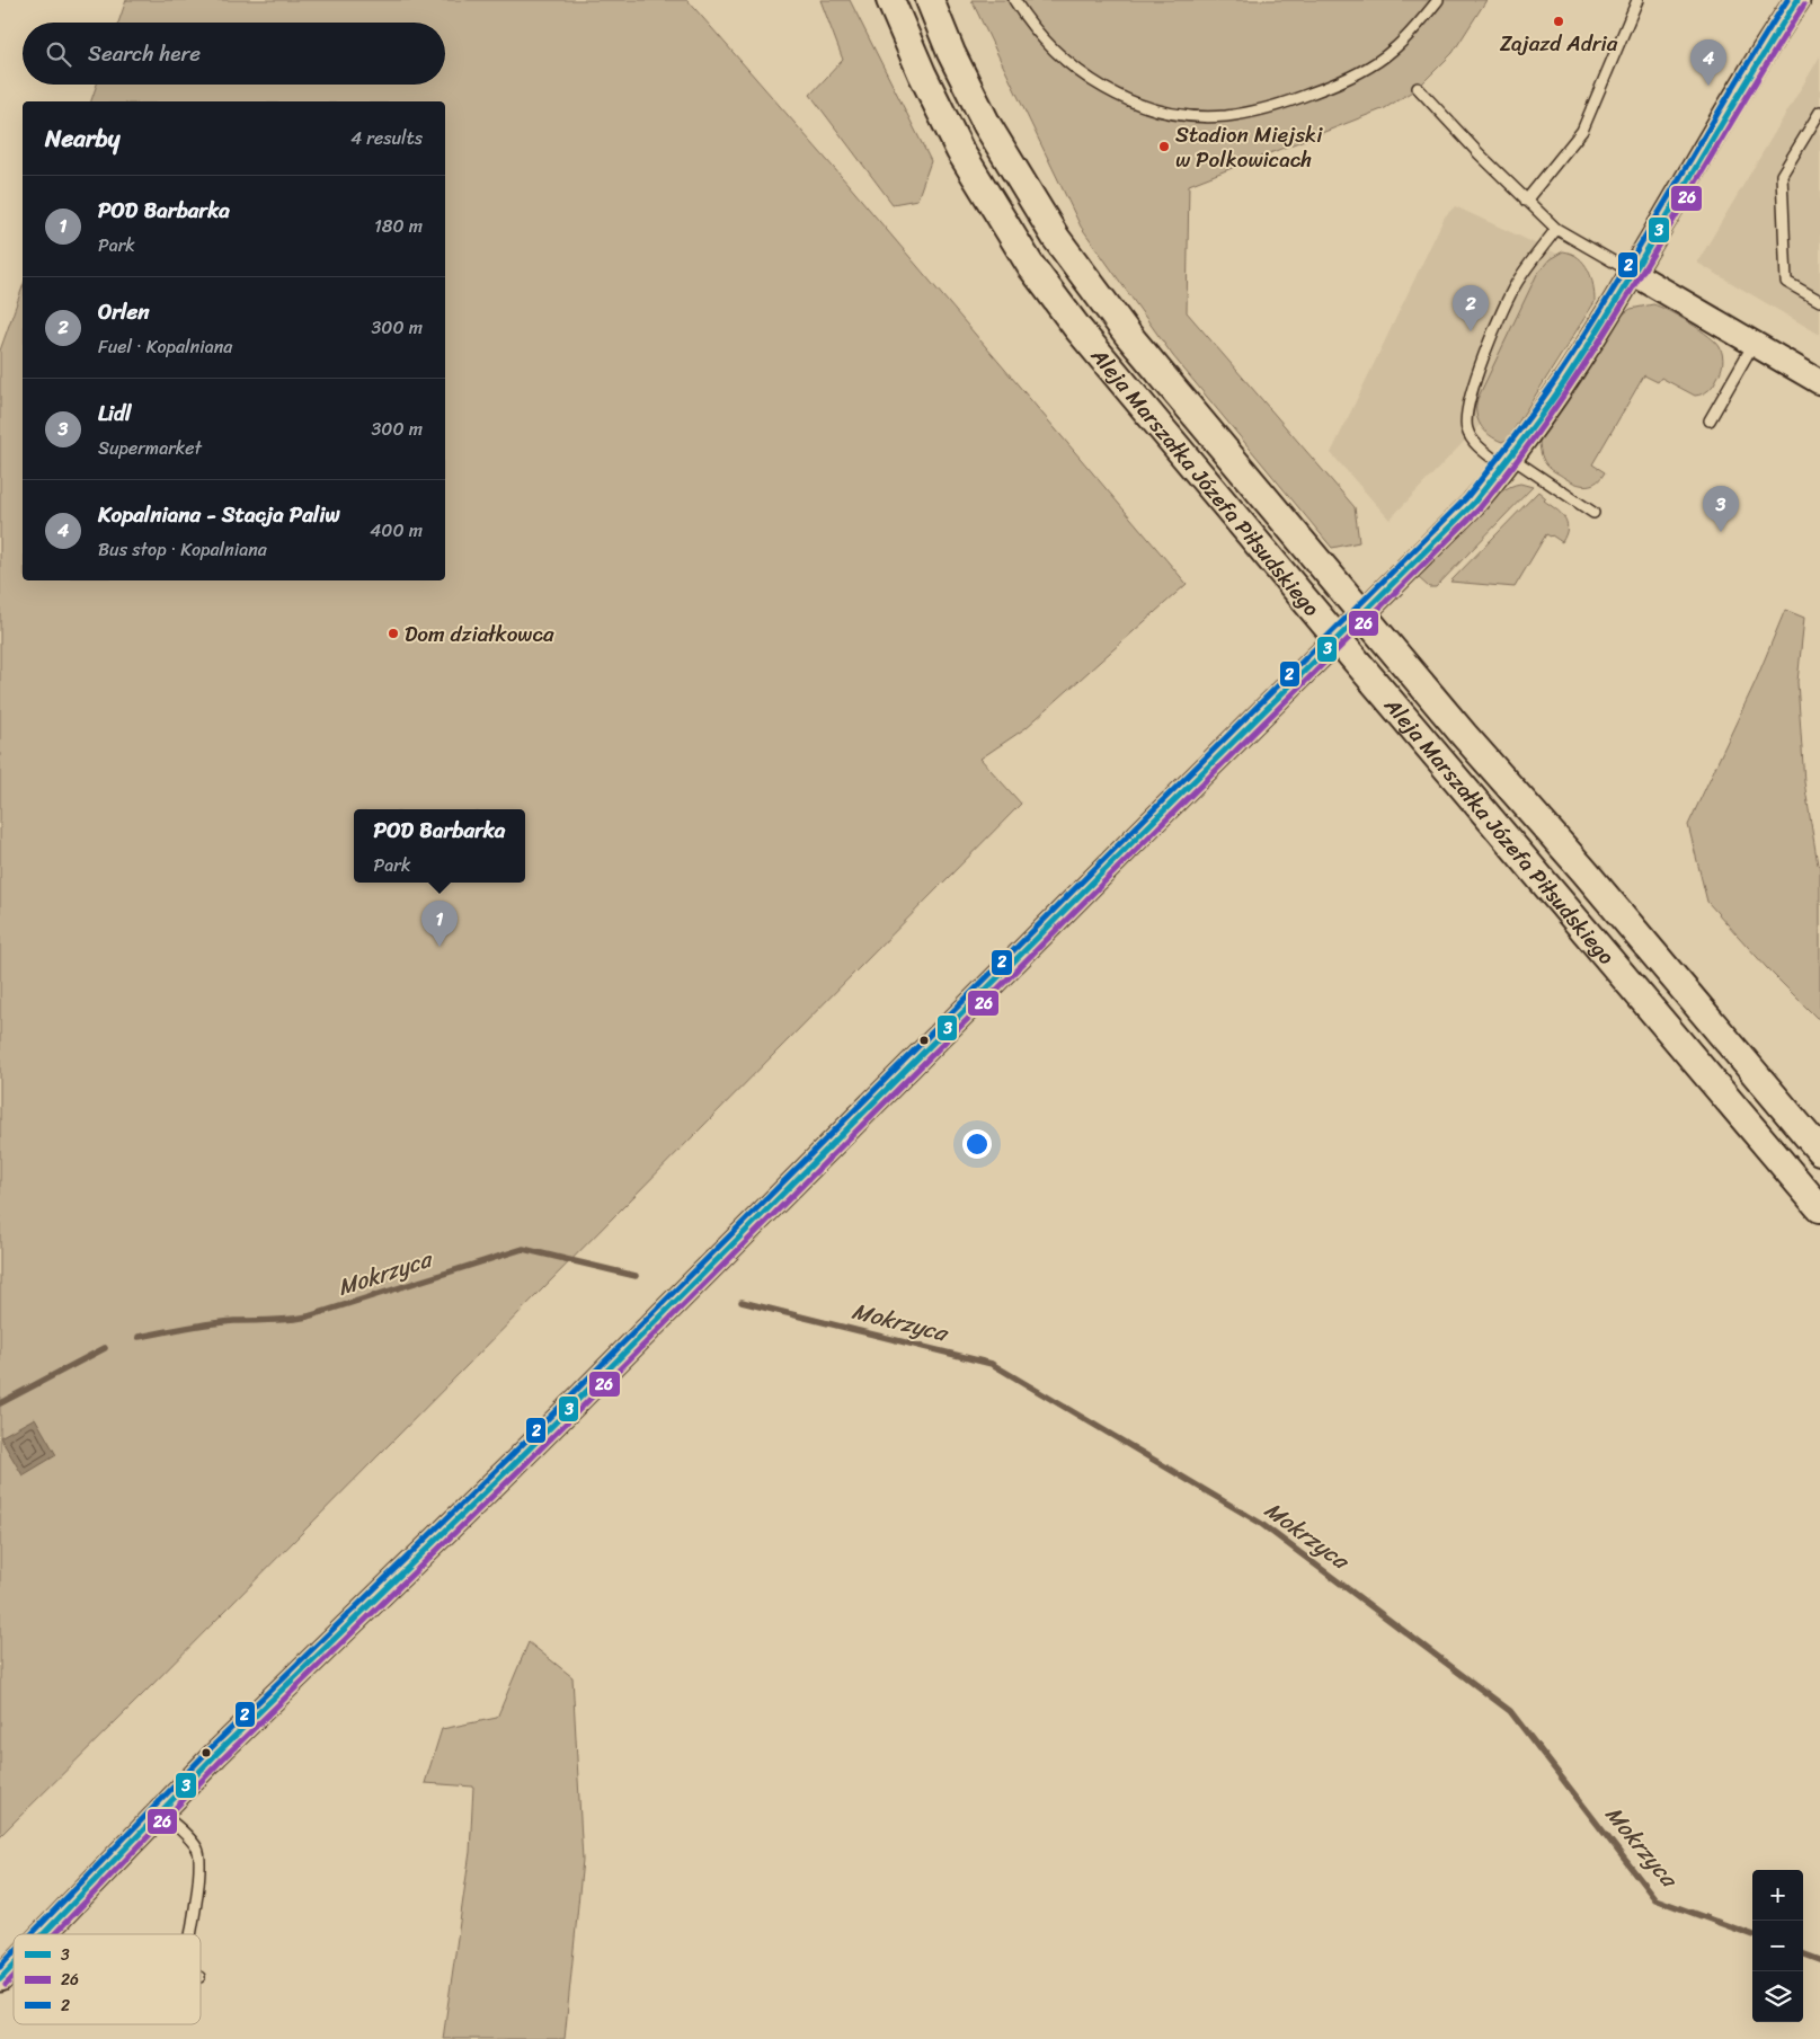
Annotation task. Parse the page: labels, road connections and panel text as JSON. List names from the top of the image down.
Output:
{
  "streets": {
    "main road": ["Aleja Marszałka Józefa Piłsudskiego"]
  },
  "water": ["Mokrzyca"],
  "places": ["Zajazd Adria", "Stadion Miejski w Polkowicach", "Dom działkowca"],
  "lines": ["transit line 3", "transit line 2", "transit line 26"],
  "legend": ["3", "26", "2"],
  "page": {
    "search": "Search here",
    "pins": [
      "4",
      "2",
      "3",
      "1"
    ],
    "heading": ["Nearby", "4 results"],
    "list": [
      {
        "mark": "1",
        "name": "POD Barbarka",
        "note": "Park",
        "value": "180 m"
      },
      {
        "mark": "2",
        "name": "Orlen",
        "note": "Fuel · Kopalniana",
        "value": "300 m"
      },
      {
        "mark": "3",
        "name": "Lidl",
        "note": "Supermarket",
        "value": "300 m"
      },
      {
        "mark": "4",
        "name": "Kopalniana - Stacja Paliw",
        "note": "Bus stop · Kopalniana",
        "value": "400 m"
      }
    ],
    "popup": ["POD Barbarka", "Park"],
    "map_buttons": ["+", "−"]
  }
}
